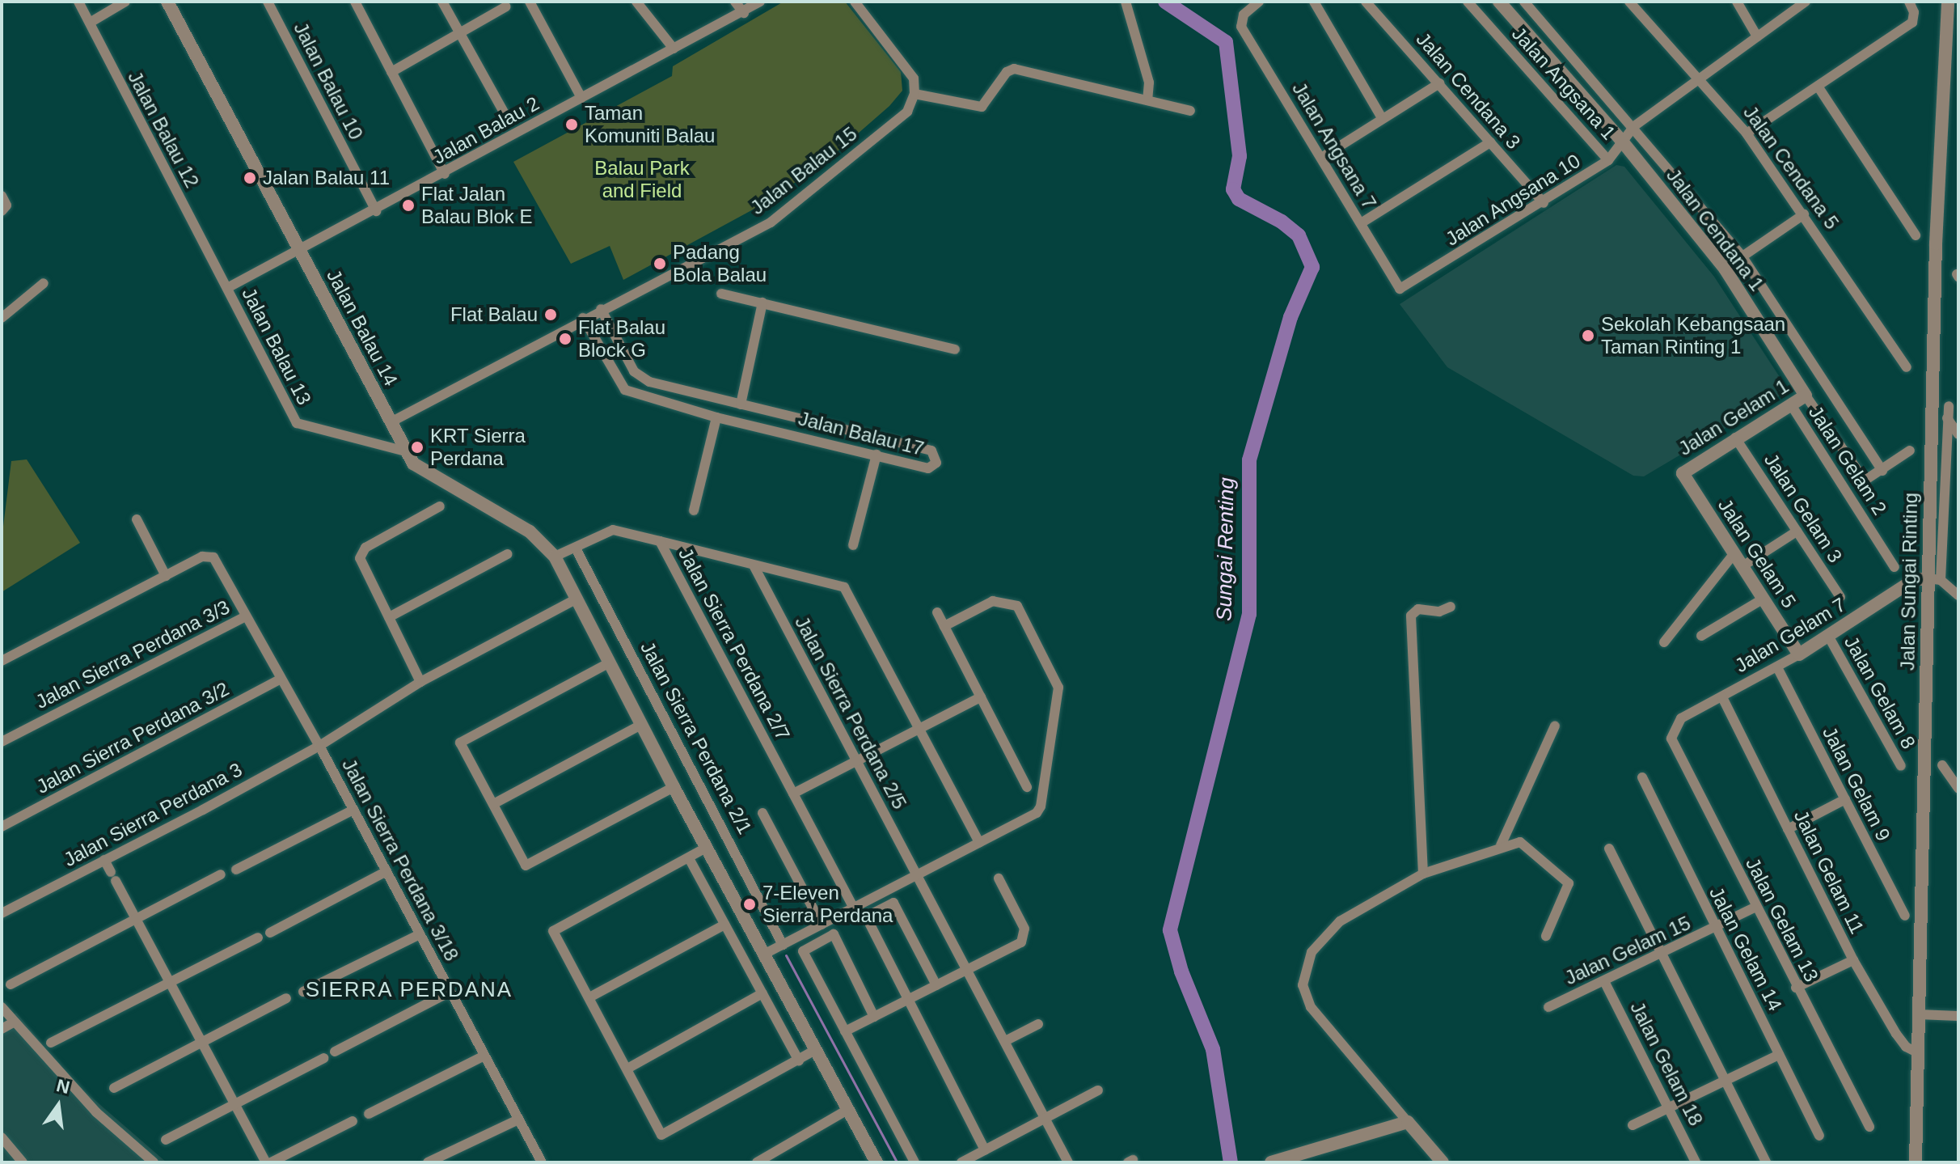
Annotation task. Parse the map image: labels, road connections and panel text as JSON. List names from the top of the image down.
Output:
{
  "streets": {
    "street": [
      "Jalan Balau 10",
      "Jalan Angsana 1",
      "Jalan Cendana 3",
      "Jalan Balau 12",
      "Jalan Balau 2",
      "Jalan Angsana 7",
      "Jalan Cendana 5",
      "Jalan Balau 15",
      "Jalan Angsana 10",
      "Jalan Cendana 1",
      "Jalan Balau 14",
      "Jalan Balau 13",
      "Jalan Gelam 1",
      "Jalan Balau 17",
      "Jalan Gelam 2",
      "Jalan Gelam 3",
      "Jalan Gelam 5",
      "Jalan Sungai Rinting",
      "Jalan Gelam 7",
      "Jalan Sierra Perdana 2/7",
      "Jalan Sierra Perdana 3/3",
      "Jalan Gelam 8",
      "Jalan Sierra Perdana 2/5",
      "Jalan Sierra Perdana 3/2",
      "Jalan Sierra Perdana 2/1",
      "Jalan Gelam 9",
      "Jalan Sierra Perdana 3",
      "Jalan Sierra Perdana 3/18",
      "Jalan Gelam 11",
      "Jalan Gelam 13",
      "Jalan Gelam 14",
      "Jalan Gelam 15",
      "Jalan Gelam 18"
    ]
  },
  "crossings": [
    ["Jalan Balau 10", "Jalan Balau 2"],
    ["Jalan Angsana 1", "Jalan Angsana 10"],
    ["Jalan Cendana 3", "Jalan Angsana 10"],
    ["Jalan Balau 12", "Jalan Balau 2"],
    ["Jalan Balau 12", "Jalan Balau 13"],
    ["Jalan Balau 2", "Jalan Balau 14"],
    ["Jalan Balau 2", "Jalan Balau 13"],
    ["Jalan Angsana 7", "Jalan Angsana 10"],
    ["Jalan Cendana 5", "Jalan Angsana 10"],
    ["Jalan Balau 15", "Jalan Balau 14"],
    ["Jalan Balau 15", "Jalan Balau 17"],
    ["Jalan Angsana 10", "Jalan Cendana 1"],
    ["Jalan Cendana 1", "Jalan Gelam 1"],
    ["Jalan Balau 14", "Jalan Balau 13"],
    ["Jalan Balau 14", "Jalan Sierra Perdana 2/7"],
    ["Jalan Balau 14", "Jalan Sierra Perdana 3"],
    ["Jalan Gelam 1", "Jalan Gelam 2"],
    ["Jalan Gelam 1", "Jalan Gelam 3"],
    ["Jalan Gelam 1", "Jalan Gelam 5"],
    ["Jalan Gelam 5", "Jalan Gelam 7"],
    ["Jalan Sungai Rinting", "Jalan Gelam 7"],
    ["Jalan Sungai Rinting", "Jalan Gelam 11"],
    ["Jalan Gelam 7", "Jalan Gelam 8"],
    ["Jalan Gelam 7", "Jalan Gelam 9"],
    ["Jalan Gelam 7", "Jalan Gelam 11"],
    ["Jalan Gelam 7", "Jalan Gelam 13"],
    ["Jalan Sierra Perdana 2/7", "Jalan Sierra Perdana 2/1"],
    ["Jalan Sierra Perdana 3/3", "Jalan Sierra Perdana 3/18"],
    ["Jalan Sierra Perdana 3/2", "Jalan Sierra Perdana 3/18"],
    ["Jalan Sierra Perdana 3", "Jalan Sierra Perdana 3/18"],
    ["Jalan Gelam 13", "Jalan Gelam 15"],
    ["Jalan Gelam 14", "Jalan Gelam 15"],
    ["Jalan Gelam 15", "Jalan Gelam 18"]
  ],
  "districts": ["SIERRA PERDANA"],
  "water": ["Sungai Renting"],
  "parks": ["Balau Park and Field"],
  "places": [
    "Taman Komuniti Balau",
    "Jalan Balau 11",
    "Flat Jalan Balau Blok E",
    "Padang Bola Balau",
    "Flat Balau",
    "Sekolah Kebangsaan Taman Rinting 1",
    "Flat Balau Block G",
    "KRT Sierra Perdana",
    "7-Eleven Sierra Perdana"
  ],
  "north": "top"
}
